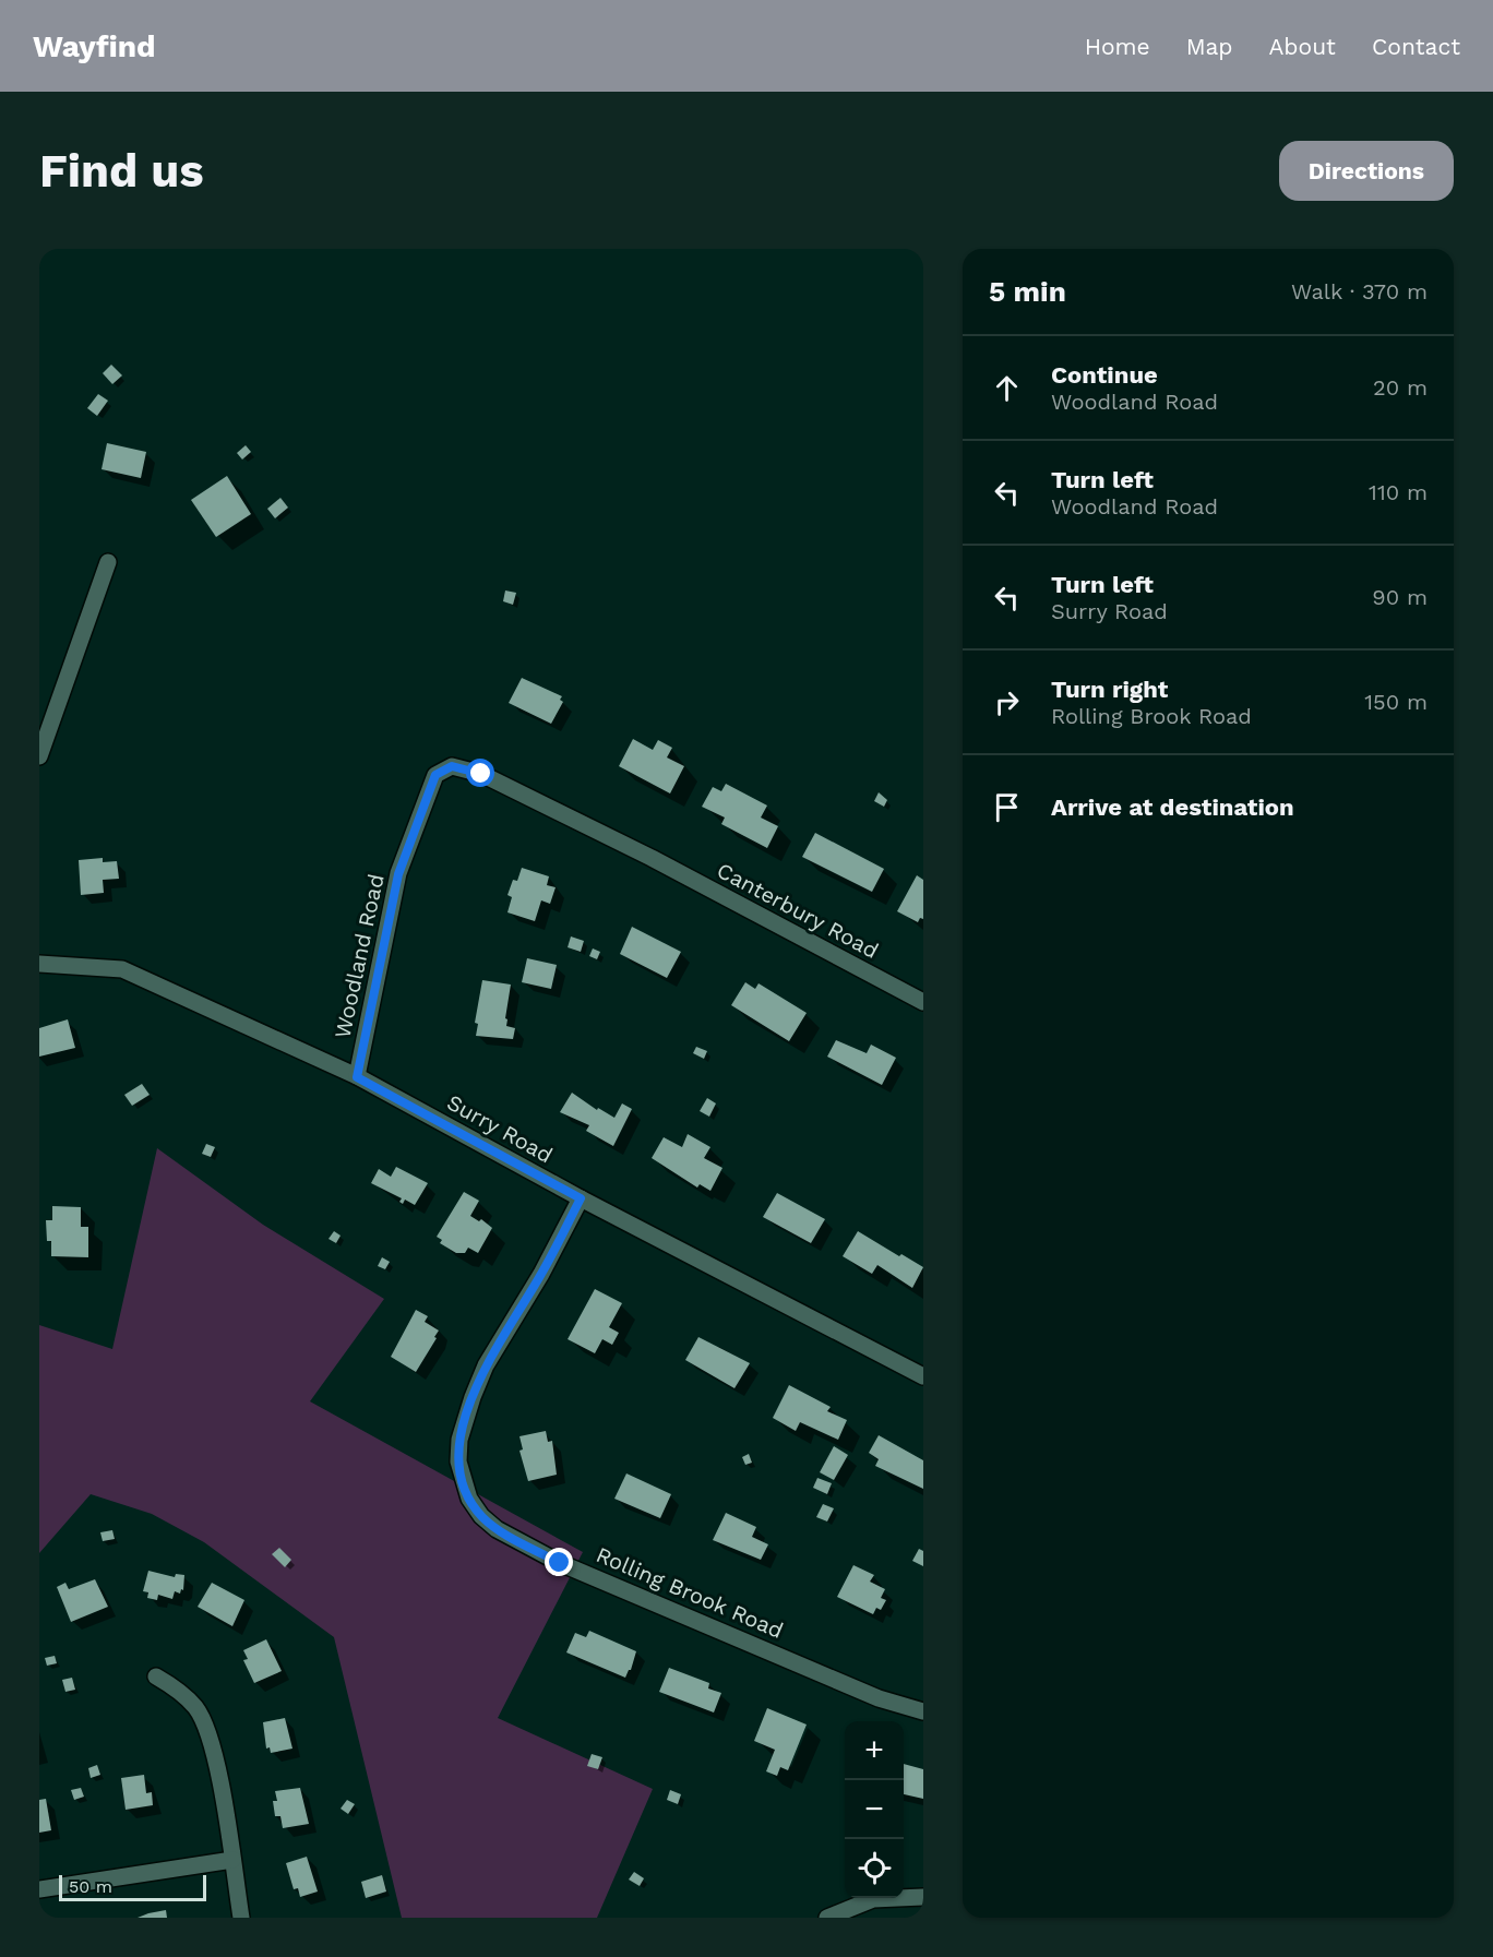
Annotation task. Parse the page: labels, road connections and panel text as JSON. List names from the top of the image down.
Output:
{
  "streets": {
    "street": [
      "Canterbury Road",
      "Woodland Road",
      "Surry Road",
      "Rolling Brook Road"
    ]
  },
  "crossings": [
    ["Canterbury Road", "Woodland Road"],
    ["Woodland Road", "Surry Road"],
    ["Surry Road", "Rolling Brook Road"]
  ],
  "scale_bar": "50 m",
  "page": {
    "header": "Wayfind",
    "nav": [
      "Home",
      "Map",
      "About",
      "Contact"
    ],
    "buttons": "Directions",
    "title": "Find us",
    "heading": ["5 min", "Walk · 370 m"],
    "list": [
      ["Continue", "Woodland Road", "20 m"],
      ["Turn left", "Woodland Road", "110 m"],
      ["Turn left", "Surry Road", "90 m"],
      ["Turn right", "Rolling Brook Road", "150 m"],
      "Arrive at destination"
    ],
    "map_buttons": ["+", "−"],
    "scale": "50 m"
  }
}
